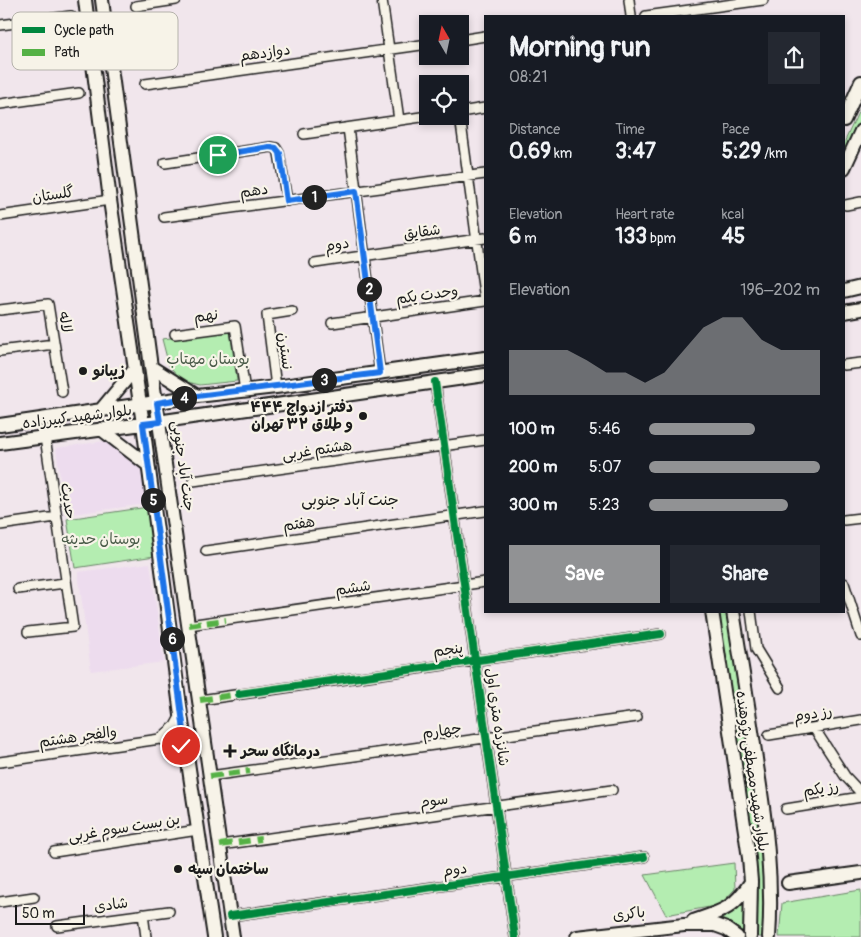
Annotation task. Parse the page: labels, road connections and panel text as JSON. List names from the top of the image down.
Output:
{
  "streets": {
    "main road": [
      "بلوار شهید کبیرزاده",
      "جنت آباد جنوبی",
      "بلوار شهید مصطفی پژوهنده",
      "باکری"
    ],
    "street": [
      "دوازدهم",
      "دهم",
      "گلستان",
      "شقایق",
      "دوم",
      "وحدت یکم",
      "نهم",
      "لاله",
      "نسترن",
      "هشتم غربی",
      "حدیث",
      "هفتم",
      "ششم",
      "پنجم",
      "رز دوم",
      "شانزده متری اول",
      "چهارم",
      "والفجر هشتم",
      "رز یکم",
      "سوم",
      "بن بست سوم غربی",
      "شادی"
    ]
  },
  "crossings": [
    ["شقایق", "دوم"],
    ["دوم", "جنت آباد جنوبی"],
    ["دوم", "شانزده متری اول"],
    ["نهم", "بلوار شهید کبیرزاده"],
    ["نسترن", "بلوار شهید کبیرزاده"],
    ["بلوار شهید کبیرزاده", "جنت آباد جنوبی"],
    ["بلوار شهید کبیرزاده", "حدیث"],
    ["بلوار شهید کبیرزاده", "شانزده متری اول"],
    ["هشتم غربی", "شانزده متری اول"],
    ["جنت آباد جنوبی", "ششم"],
    ["جنت آباد جنوبی", "پنجم"],
    ["جنت آباد جنوبی", "چهارم"],
    ["جنت آباد جنوبی", "سوم"],
    ["هفتم", "شانزده متری اول"],
    ["ششم", "شانزده متری اول"],
    ["پنجم", "شانزده متری اول"],
    ["شانزده متری اول", "چهارم"],
    ["شانزده متری اول", "سوم"],
    ["بلوار شهید مصطفی پژوهنده", "باکری"]
  ],
  "districts": ["جنت‌ آباد جنوبی"],
  "parks": ["بوستان مهتاب", "بوستان حدیثه"],
  "places": {
    "other": ["زیبانو", "دفتر ازدواج ۴۴۴ و طلاق ۳۲ تهران", "ساختمان سپه"],
    "health": ["درمانگاه سحر"]
  },
  "legend": ["Cycle path", "Path"],
  "scale_bar": "50 m",
  "north": "top",
  "page": {
    "heading": ["Morning run", "08:21"],
    "stats": [
      ["Distance", "0.69 km"],
      ["Time", "3:47"],
      ["Pace", "5:29 /km"],
      ["Elevation", "6 m"],
      ["Heart rate", "133 bpm"],
      ["kcal", "45"]
    ],
    "pins": [
      "1",
      "2",
      "3",
      "4",
      "5",
      "6"
    ],
    "chart": ["Elevation", "196–202 m"],
    "list": [
      {
        "name": "100 m",
        "note": "5:46"
      },
      {
        "name": "200 m",
        "note": "5:07"
      },
      {
        "name": "300 m",
        "note": "5:23"
      }
    ],
    "buttons": ["Save", "Share"],
    "scale": "50 m"
  }
}
